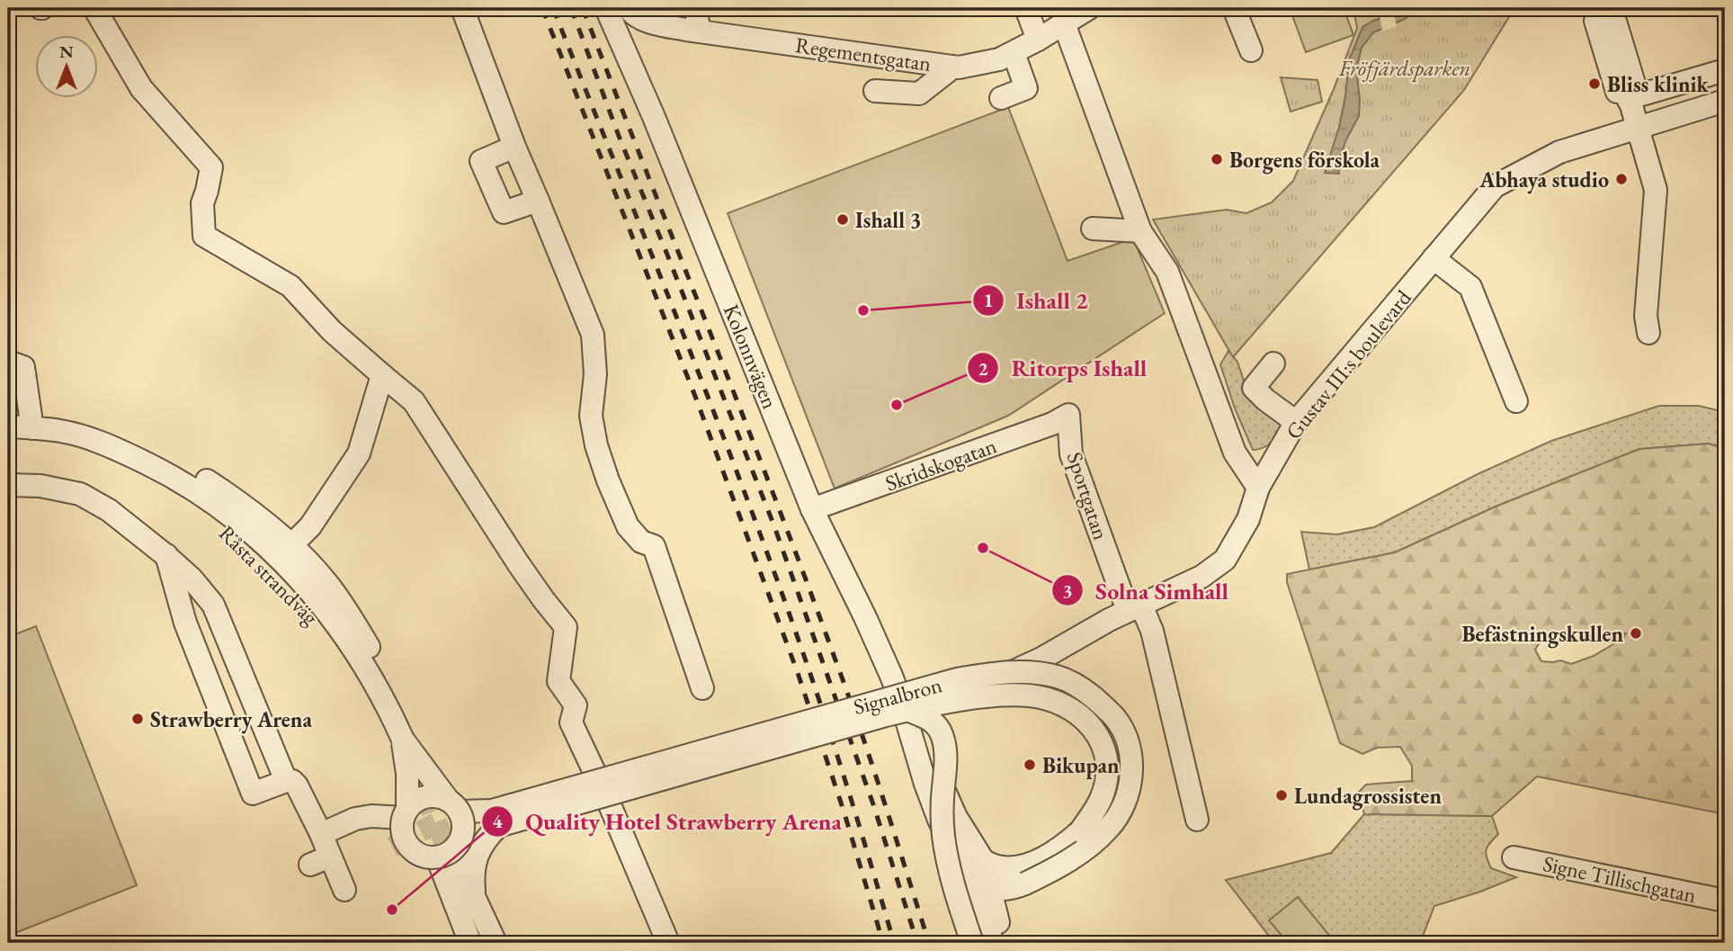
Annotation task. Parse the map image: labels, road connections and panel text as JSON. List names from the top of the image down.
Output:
{
  "streets": {
    "street": [
      "Regementsgatan",
      "Kolonnvägen",
      "Gustav III:s boulevard",
      "Skridskogatan",
      "Sportgatan",
      "Råsta strandväg",
      "Signalbron",
      "Signe Tillischgatan"
    ]
  },
  "crossings": [
    ["Kolonnvägen", "Gustav III:s boulevard"],
    ["Kolonnvägen", "Skridskogatan"],
    ["Kolonnvägen", "Signalbron"],
    ["Gustav III:s boulevard", "Sportgatan"],
    ["Gustav III:s boulevard", "Signalbron"],
    ["Skridskogatan", "Sportgatan"],
    ["Råsta strandväg", "Signalbron"]
  ],
  "parks": ["Fröfjärdsparken"],
  "places": [
    "Bliss klinik",
    "Borgens förskola",
    "Abhaya studio",
    "Ishall 3",
    "Ishall 2",
    "Ritorps Ishall",
    "Solna Simhall",
    "Befästningskullen",
    "Strawberry Arena",
    "Bikupan",
    "Lundagrossisten",
    "Quality Hotel Strawberry Arena"
  ],
  "north": "top"
}
